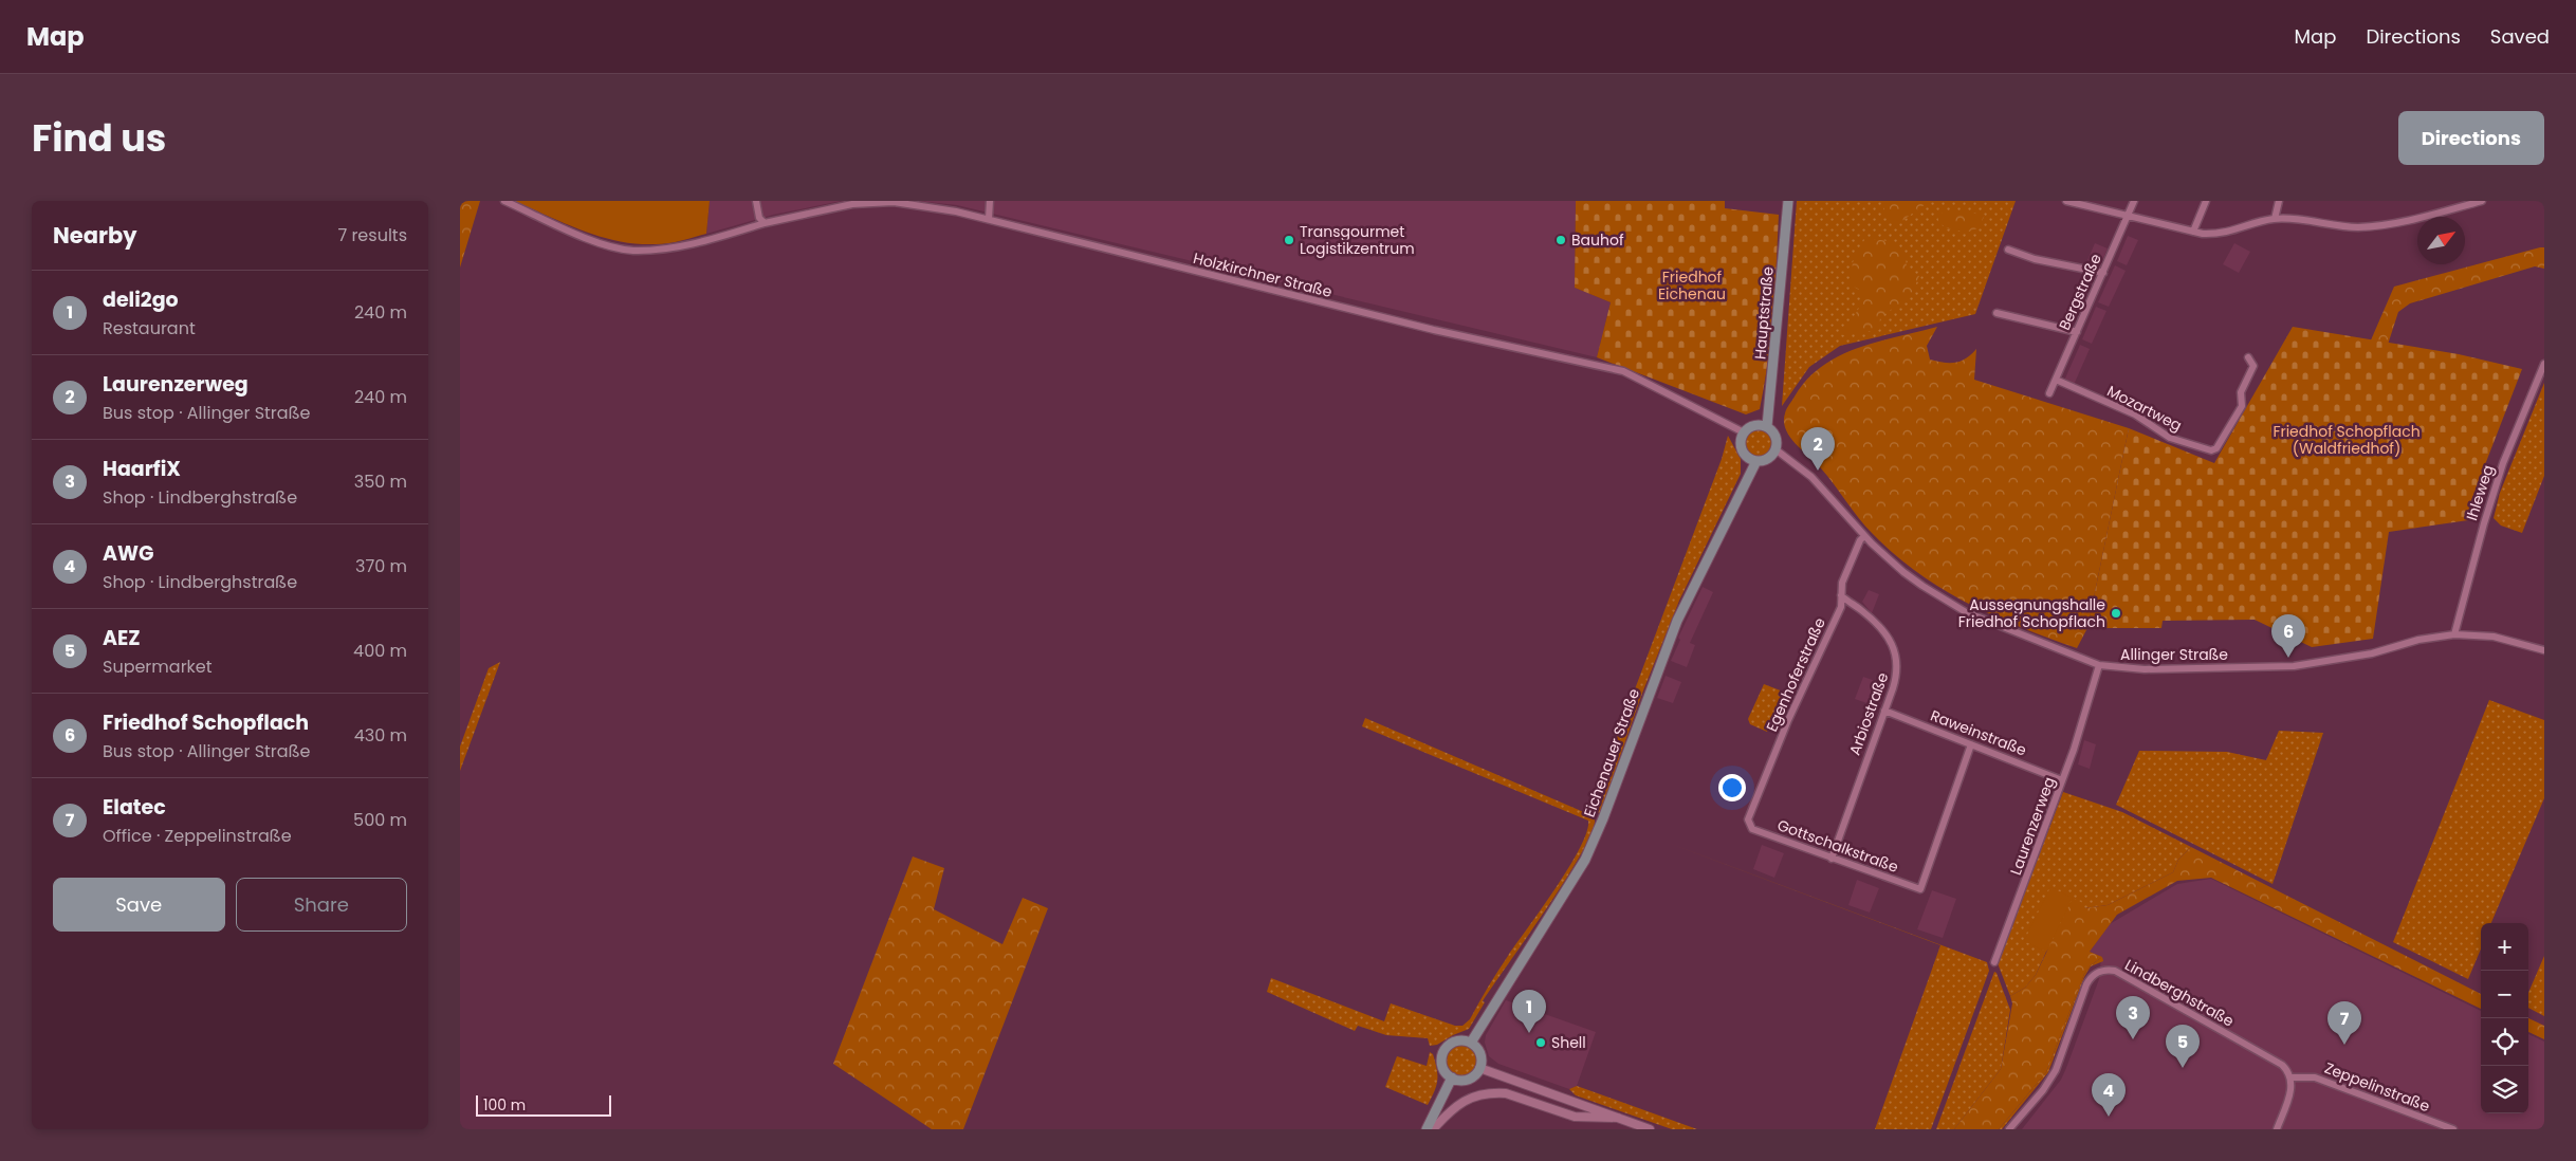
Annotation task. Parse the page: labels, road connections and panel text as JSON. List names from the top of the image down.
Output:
{
  "streets": {
    "main road": ["Hauptstraße", "Eichenauer Straße"],
    "street": [
      "Holzkirchner Straße",
      "Bergstraße",
      "Mozartweg",
      "Ihleweg",
      "Allinger Straße",
      "Egenhoferstraße",
      "Arbiostraße",
      "Raweinstraße",
      "Laurenzerweg",
      "Gottschalkstraße",
      "Lindberghstraße",
      "Zeppelinstraße"
    ]
  },
  "crossings": [
    ["Holzkirchner Straße", "Hauptstraße"],
    ["Holzkirchner Straße", "Allinger Straße"],
    ["Holzkirchner Straße", "Eichenauer Straße"],
    ["Bergstraße", "Mozartweg"],
    ["Hauptstraße", "Allinger Straße"],
    ["Hauptstraße", "Eichenauer Straße"],
    ["Ihleweg", "Allinger Straße"],
    ["Allinger Straße", "Egenhoferstraße"],
    ["Allinger Straße", "Eichenauer Straße"],
    ["Allinger Straße", "Laurenzerweg"],
    ["Egenhoferstraße", "Arbiostraße"],
    ["Egenhoferstraße", "Gottschalkstraße"],
    ["Arbiostraße", "Raweinstraße"],
    ["Arbiostraße", "Gottschalkstraße"],
    ["Raweinstraße", "Laurenzerweg"],
    ["Raweinstraße", "Gottschalkstraße"],
    ["Lindberghstraße", "Zeppelinstraße"]
  ],
  "parks": ["Friedhof Eichenau", "Friedhof Schopflach (Waldfriedhof)"],
  "places": [
    "Transgourmet Logistikzentrum",
    "Bauhof",
    "Aussegnungshalle Friedhof Schopflach",
    "Shell"
  ],
  "scale_bar": "100 m",
  "north": "top right",
  "page": {
    "header": "Map",
    "nav": ["Map", "Directions", "Saved"],
    "title": "Find us",
    "buttons": [
      "Directions",
      ["Save", "Share"]
    ],
    "heading": ["Nearby", "7 results"],
    "list": [
      {
        "mark": "1",
        "name": "deli2go",
        "note": "Restaurant",
        "value": "240 m"
      },
      {
        "mark": "2",
        "name": "Laurenzerweg",
        "note": "Bus stop · Allinger Straße",
        "value": "240 m"
      },
      {
        "mark": "3",
        "name": "HaarfiX",
        "note": "Shop · Lindberghstraße",
        "value": "350 m"
      },
      {
        "mark": "4",
        "name": "AWG",
        "note": "Shop · Lindberghstraße",
        "value": "370 m"
      },
      {
        "mark": "5",
        "name": "AEZ",
        "note": "Supermarket",
        "value": "400 m"
      },
      {
        "mark": "6",
        "name": "Friedhof Schopflach",
        "note": "Bus stop · Allinger Straße",
        "value": "430 m"
      },
      {
        "mark": "7",
        "name": "Elatec",
        "note": "Office · Zeppelinstraße",
        "value": "500 m"
      }
    ],
    "pins": [
      "2",
      "6",
      "1",
      "3",
      "7",
      "5",
      "4"
    ],
    "map_buttons": ["+", "−"],
    "scale": "100 m"
  }
}
